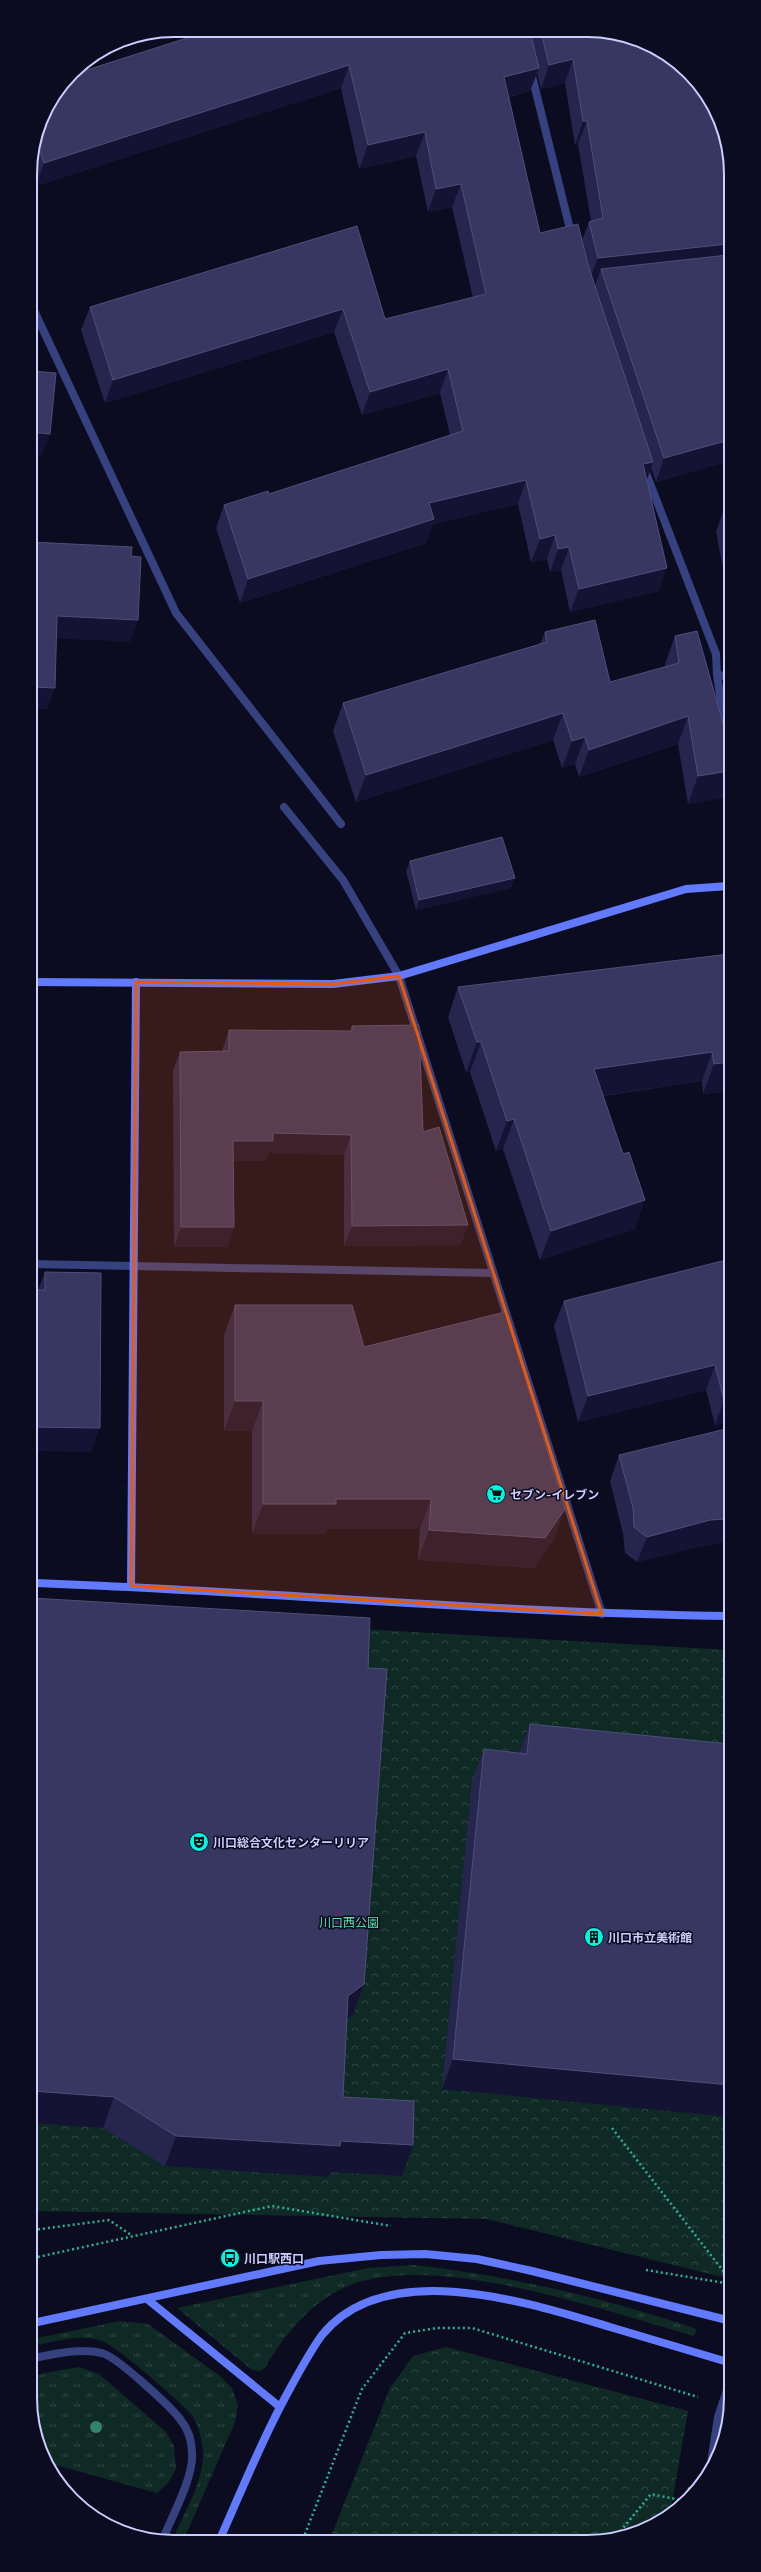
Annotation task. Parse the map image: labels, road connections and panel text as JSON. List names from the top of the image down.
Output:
{
  "parks": ["川口西公園"],
  "places": {
    "supermarket": ["セブン-イレブン"],
    "theatre": ["川口総合文化センターリリア"],
    "building": ["川口市立美術館"],
    "bus stop": ["川口駅西口"]
  }
}
